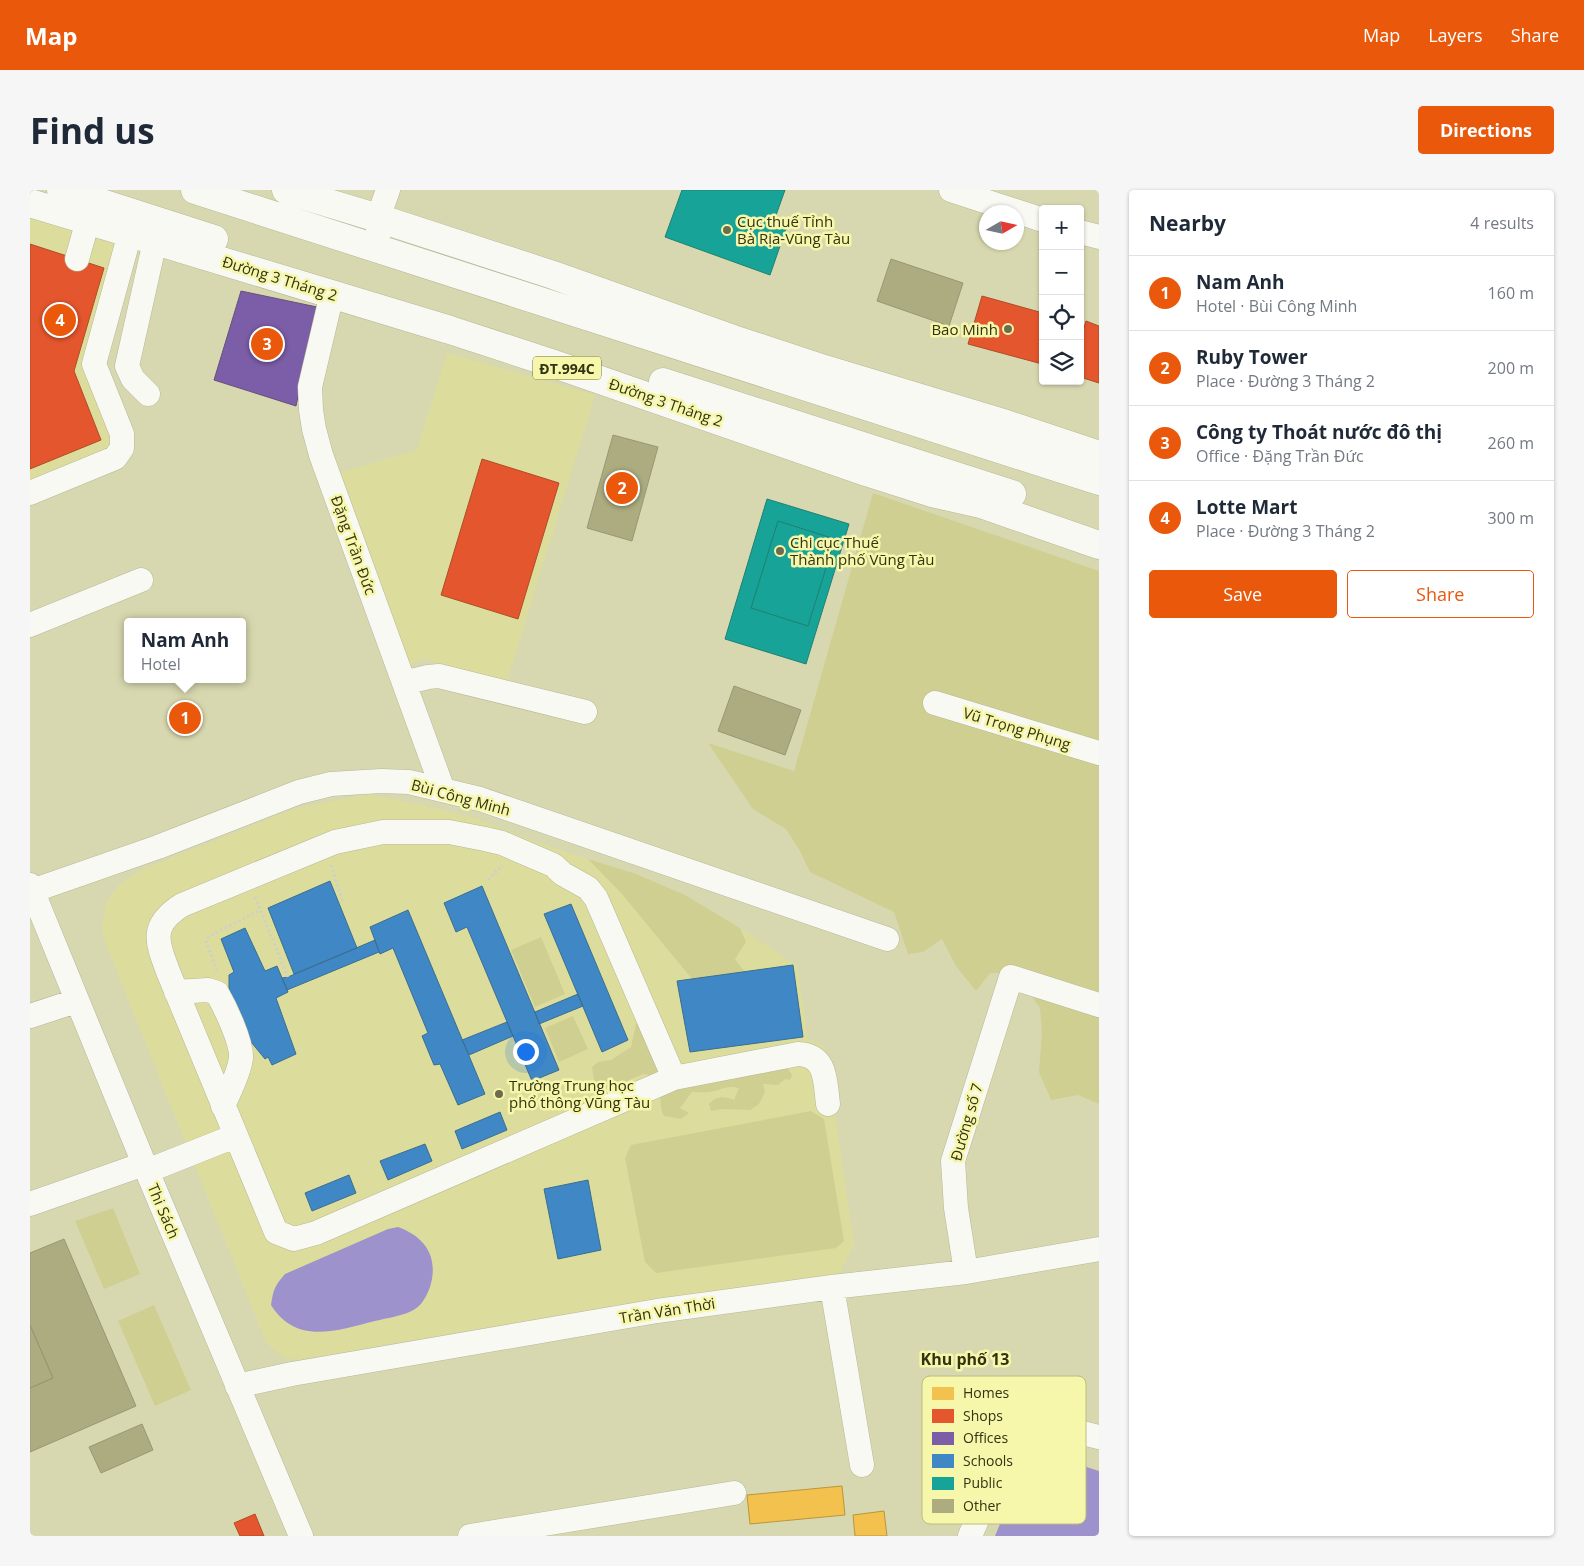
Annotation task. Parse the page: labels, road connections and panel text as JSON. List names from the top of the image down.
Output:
{
  "streets": {
    "main road": ["Đường 3 Tháng 2", "ĐT.994C"],
    "street": [
      "Đặng Trần Đức",
      "Vũ Trọng Phụng",
      "Bùi Công Minh",
      "Đường số 7",
      "Thi Sách",
      "Trần Văn Thời"
    ]
  },
  "crossings": [
    ["Đường 3 Tháng 2", "Đặng Trần Đức"],
    ["Đặng Trần Đức", "Bùi Công Minh"],
    ["Bùi Công Minh", "Thi Sách"],
    ["Đường số 7", "Trần Văn Thời"],
    ["Thi Sách", "Trần Văn Thời"]
  ],
  "districts": ["Khu phố 13"],
  "places": [
    "Cục thuế Tỉnh Bà Rịa-Vũng Tàu",
    "Bao Minh",
    "Chi cục Thuế Thành phố Vũng Tàu",
    "Trường Trung học phổ thông Vũng Tàu"
  ],
  "legend": [
    "Homes",
    "Shops",
    "Offices",
    "Schools",
    "Public",
    "Other"
  ],
  "north": "right",
  "page": {
    "header": "Map",
    "nav": ["Map", "Layers", "Share"],
    "buttons": [
      "Directions",
      ["Save", "Share"]
    ],
    "title": "Find us",
    "heading": ["Nearby", "4 results"],
    "map_buttons": ["+", "−"],
    "list": [
      {
        "mark": "1",
        "name": "Nam Anh",
        "note": "Hotel · Bùi Công Minh",
        "value": "160 m"
      },
      {
        "mark": "2",
        "name": "Ruby Tower",
        "note": "Place · Đường 3 Tháng 2",
        "value": "200 m"
      },
      {
        "mark": "3",
        "name": "Công ty Thoát nước đô thị",
        "note": "Office · Đặng Trần Đức",
        "value": "260 m"
      },
      {
        "mark": "4",
        "name": "Lotte Mart",
        "note": "Place · Đường 3 Tháng 2",
        "value": "300 m"
      }
    ],
    "pins": [
      "4",
      "3",
      "2",
      "1"
    ],
    "popup": ["Nam Anh", "Hotel"]
  }
}
